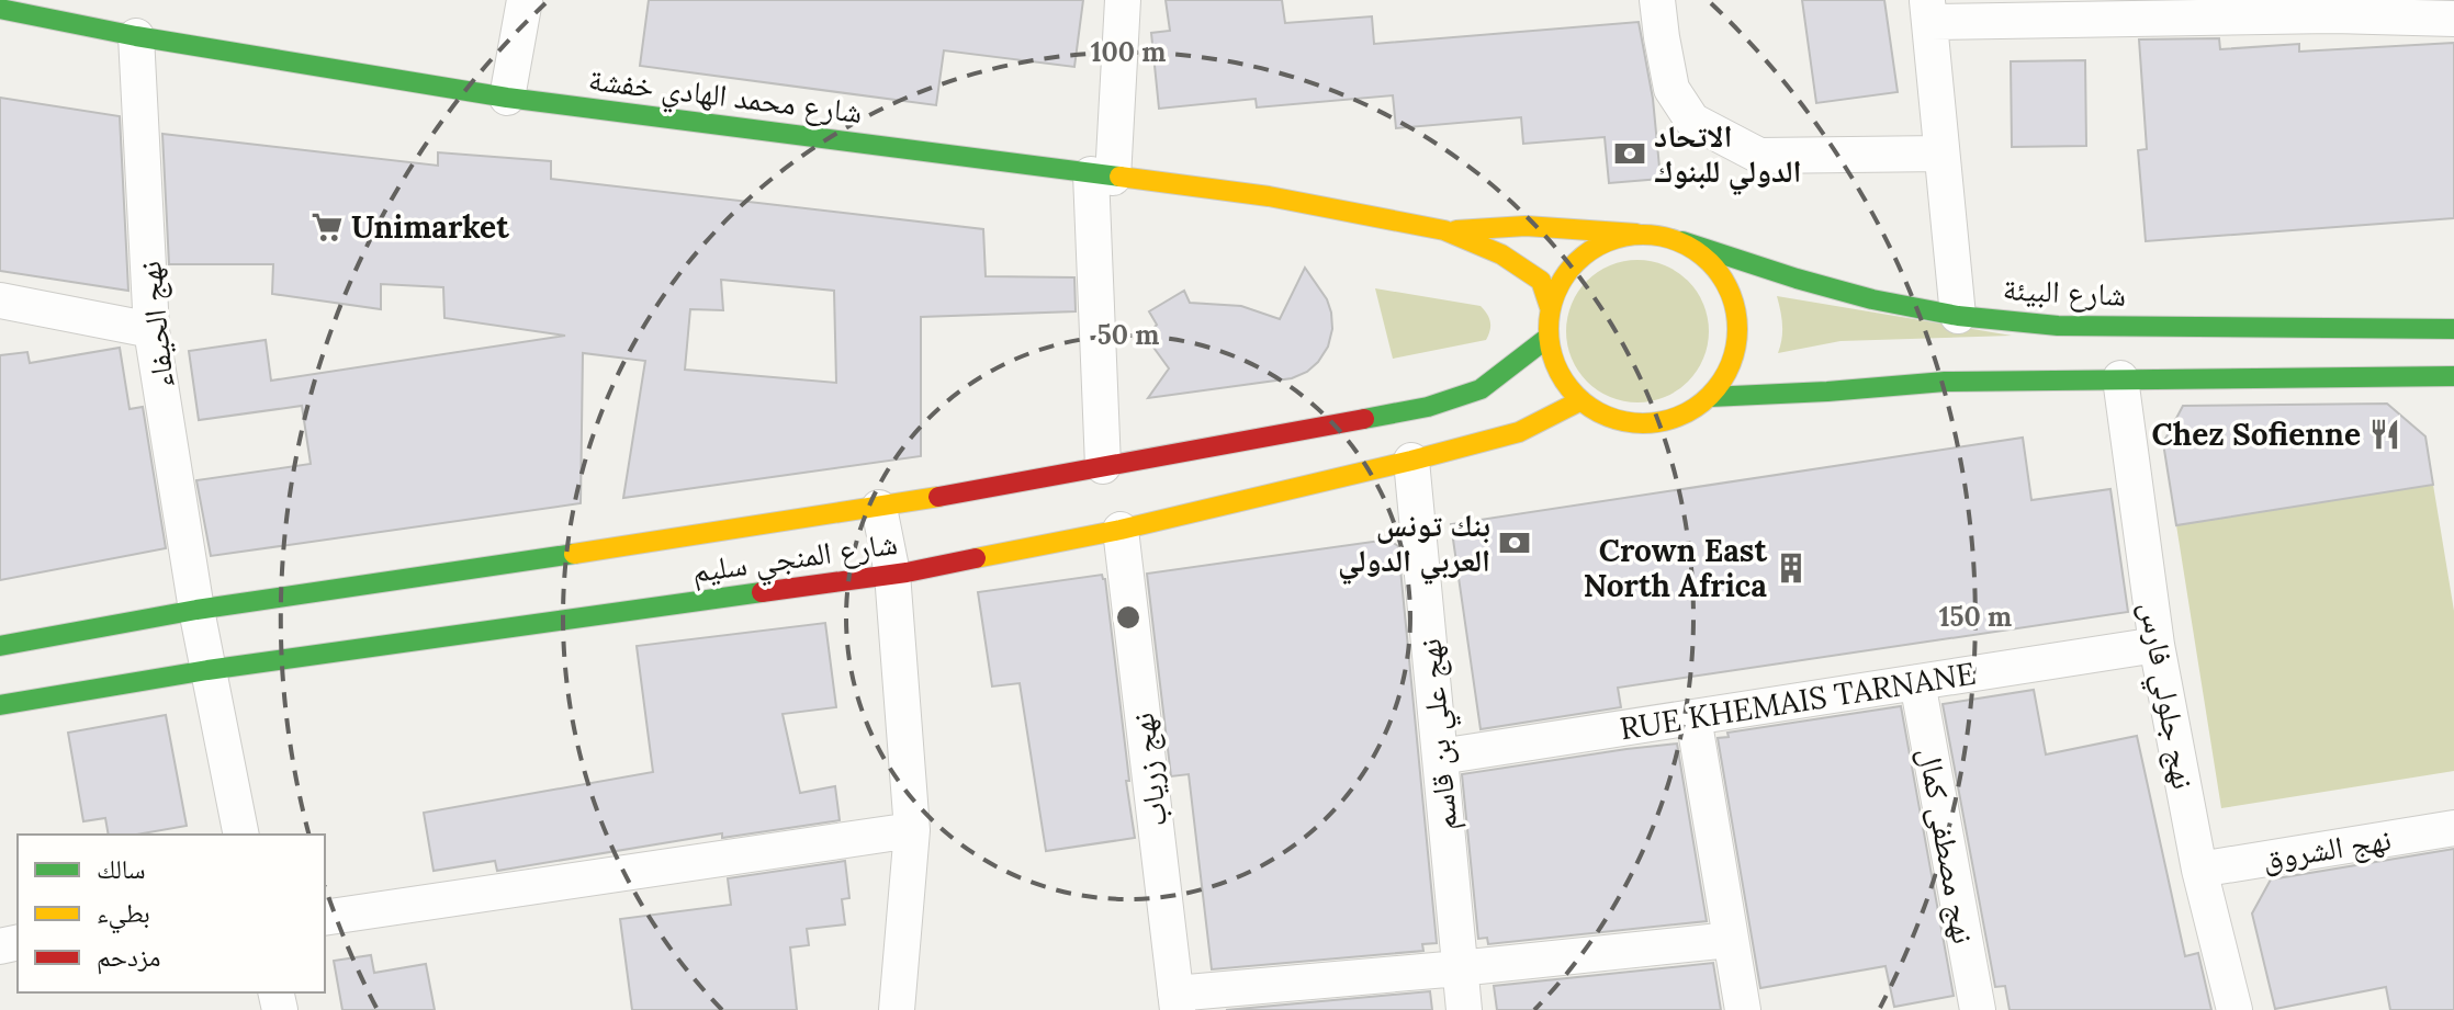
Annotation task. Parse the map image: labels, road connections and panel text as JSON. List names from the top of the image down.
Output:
{
  "streets": {
    "main road": ["شارع محمد الهادي خفشة", "شارع البيئة", "شارع المنجي سليم"],
    "street": [
      "نهج الحيفاء",
      "نهج جلولي فارس",
      "RUE KHEMAIS TARNANE",
      "نهج علي بن قاسم",
      "نهج زرياب",
      "نهج مصطفى كمال",
      "نهج الشروق"
    ]
  },
  "crossings": [
    ["شارع محمد الهادي خفشة", "نهج الحيفاء"],
    ["شارع البيئة", "شارع المنجي سليم"],
    ["نهج الحيفاء", "شارع المنجي سليم"],
    ["شارع المنجي سليم", "نهج علي بن قاسم"],
    ["شارع المنجي سليم", "نهج زرياب"],
    ["نهج جلولي فارس", "RUE KHEMAIS TARNANE"],
    ["نهج جلولي فارس", "نهج الشروق"],
    ["RUE KHEMAIS TARNANE", "نهج علي بن قاسم"],
    ["RUE KHEMAIS TARNANE", "نهج مصطفى كمال"]
  ],
  "places": {
    "bank": ["الاتحاد الدولي للبنوك", "بنك تونس العربي الدولي"],
    "supermarket": ["Unimarket"],
    "restaurant": ["Chez Sofienne"],
    "building": ["Crown East North Africa"]
  },
  "legend": ["سالك", "بطيء", "مزدحم"],
  "rings": ["100 m", "50 m", "150 m"]
}
